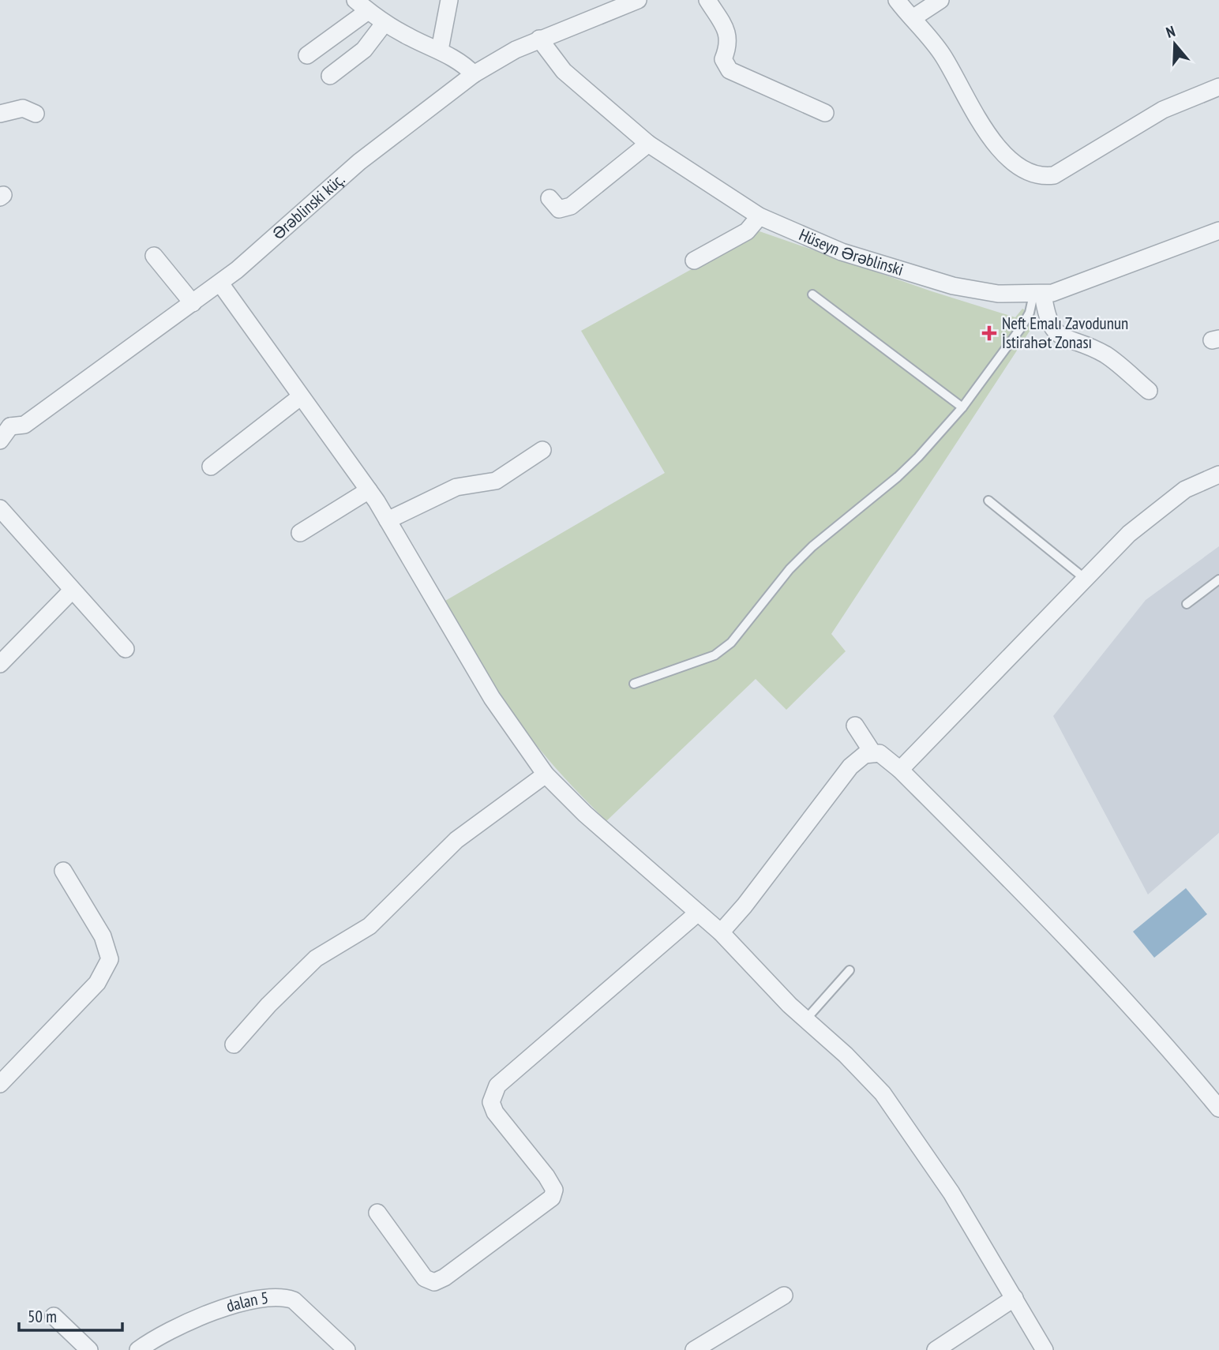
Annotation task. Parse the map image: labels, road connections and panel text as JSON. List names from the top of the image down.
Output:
{
  "streets": {
    "street": ["Ərəblinski küç.", "Hüseyn Ərəblinski", "dalan 5"]
  },
  "crossings": [
    ["Ərəblinski küç.", "Hüseyn Ərəblinski"]
  ],
  "places": {
    "health": ["Neft Emalı Zavodunun İstirahət Zonası"]
  },
  "scale_bar": "50 m",
  "north": "top"
}
